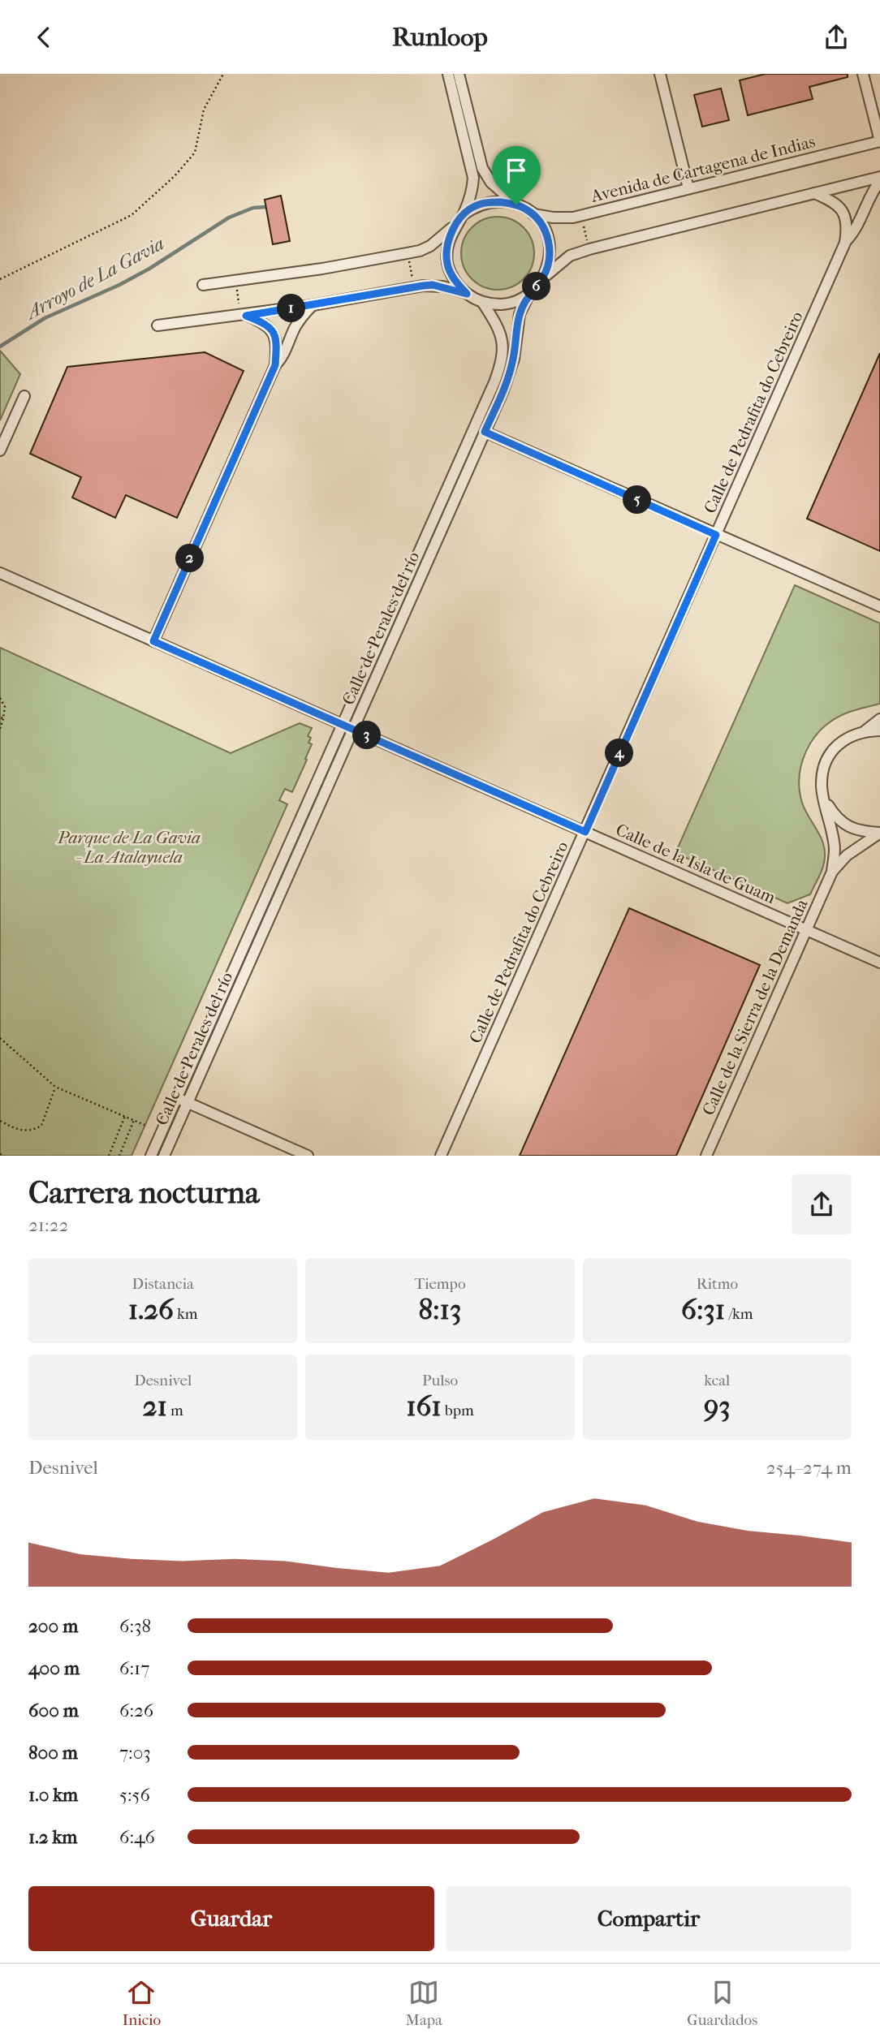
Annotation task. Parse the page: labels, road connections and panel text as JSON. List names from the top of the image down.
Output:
{
  "streets": {
    "street": [
      "Avenida de Cartagena de Indias",
      "Calle de Pedrafita do Cebreiro",
      "Calle de Perales del río",
      "Calle de la Isla de Guam",
      "Calle de la Sierra de la Demanda"
    ]
  },
  "crossings": [
    ["Avenida de Cartagena de Indias", "Calle de Perales del río"],
    ["Calle de Pedrafita do Cebreiro", "Calle de la Isla de Guam"],
    ["Calle de Perales del río", "Calle de la Isla de Guam"],
    ["Calle de la Isla de Guam", "Calle de la Sierra de la Demanda"]
  ],
  "water": ["Arroyo de La Gavia"],
  "parks": ["Parque de La Gavia - La Atalayuela"],
  "page": {
    "header": "Runloop",
    "pins": [
      "6",
      "1",
      "5",
      "2",
      "3",
      "4"
    ],
    "heading": ["Carrera nocturna", "21:22"],
    "stats": [
      ["Distancia", "1.26 km"],
      ["Tiempo", "8:13"],
      ["Ritmo", "6:31 /km"],
      ["Desnivel", "21 m"],
      ["Pulso", "161 bpm"],
      ["kcal", "93"]
    ],
    "chart": ["Desnivel", "254–274 m"],
    "list": [
      {
        "name": "200 m",
        "note": "6:38"
      },
      {
        "name": "400 m",
        "note": "6:17"
      },
      {
        "name": "600 m",
        "note": "6:26"
      },
      {
        "name": "800 m",
        "note": "7:03"
      },
      {
        "name": "1.0 km",
        "note": "5:56"
      },
      {
        "name": "1.2 km",
        "note": "6:46"
      }
    ],
    "buttons": ["Guardar", "Compartir"],
    "tabs": ["Inicio", "Mapa", "Guardados"]
  }
}
